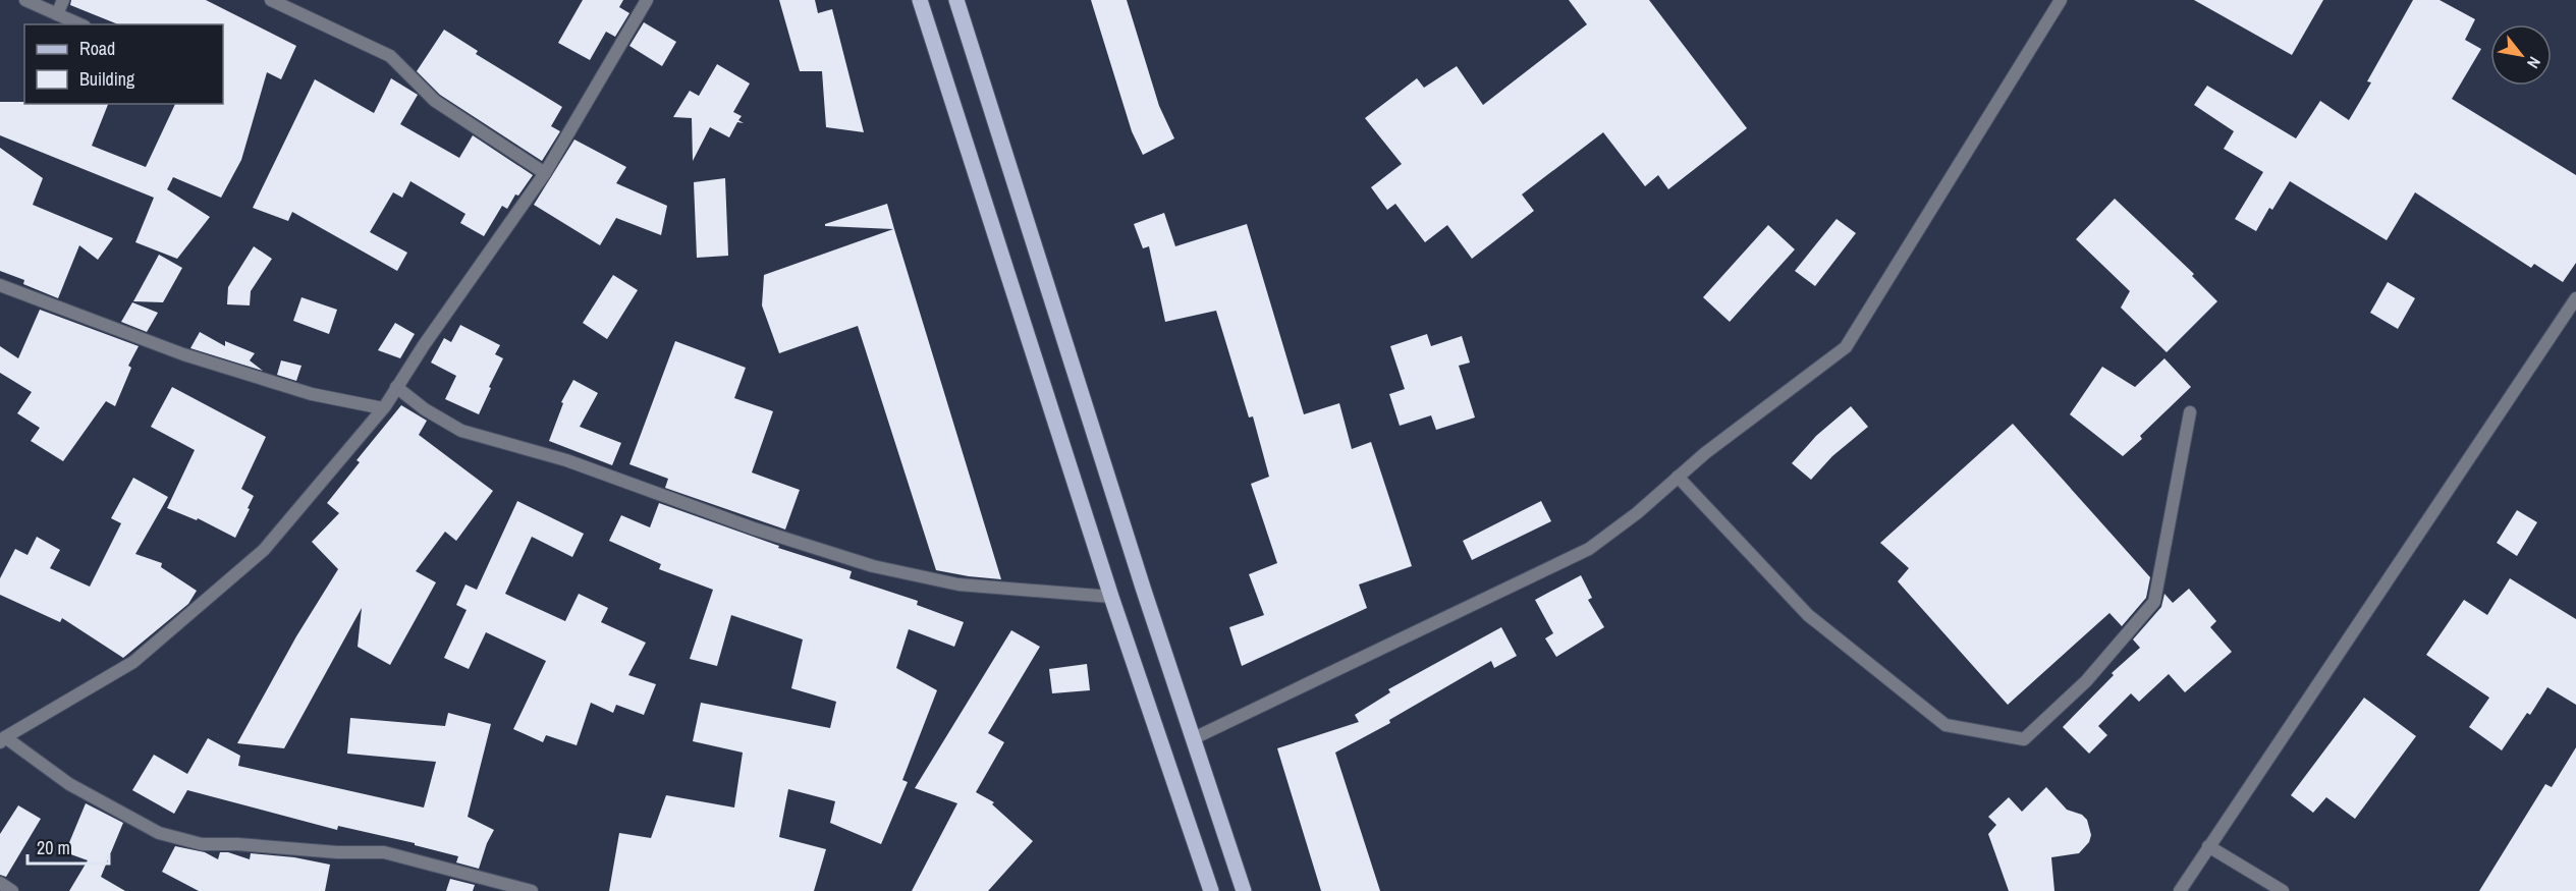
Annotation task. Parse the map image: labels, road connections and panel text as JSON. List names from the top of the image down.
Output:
{
  "legend": ["Road", "Building"],
  "scale_bar": "20 m",
  "north": "bottom right"
}
